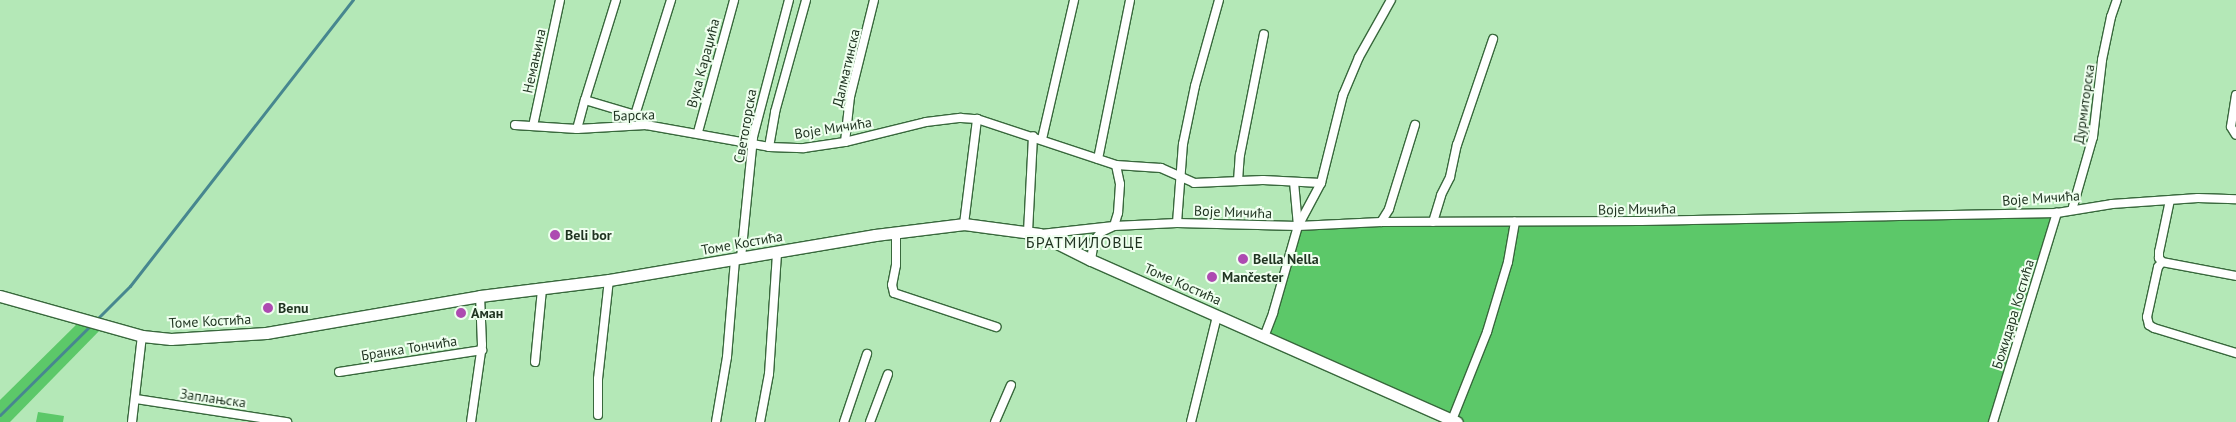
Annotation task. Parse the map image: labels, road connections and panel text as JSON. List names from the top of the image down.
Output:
{
  "streets": {
    "street": [
      "Немањина",
      "Вука Караџића",
      "Далматинска",
      "Дурмиторска",
      "Барска",
      "Светогорска",
      "Воје Мичића",
      "Томе Костића",
      "Божидара Костића",
      "Бранка Тончића",
      "Заплањска"
    ]
  },
  "crossings": [
    ["Немањина", "Барска"],
    ["Вука Караџића", "Барска"],
    ["Далматинска", "Воје Мичића"],
    ["Дурмиторска", "Воје Мичића"],
    ["Барска", "Светогорска"],
    ["Барска", "Воје Мичића"],
    ["Светогорска", "Воје Мичића"],
    ["Светогорска", "Томе Костића"],
    ["Воје Мичића", "Томе Костића"],
    ["Воје Мичића", "Божидара Костића"]
  ],
  "districts": ["БРАТМИЛОВЦЕ"],
  "places": [
    "Beli bor",
    "Bella Nella",
    "Mančester",
    "Benu",
    "Аман"
  ]
}
